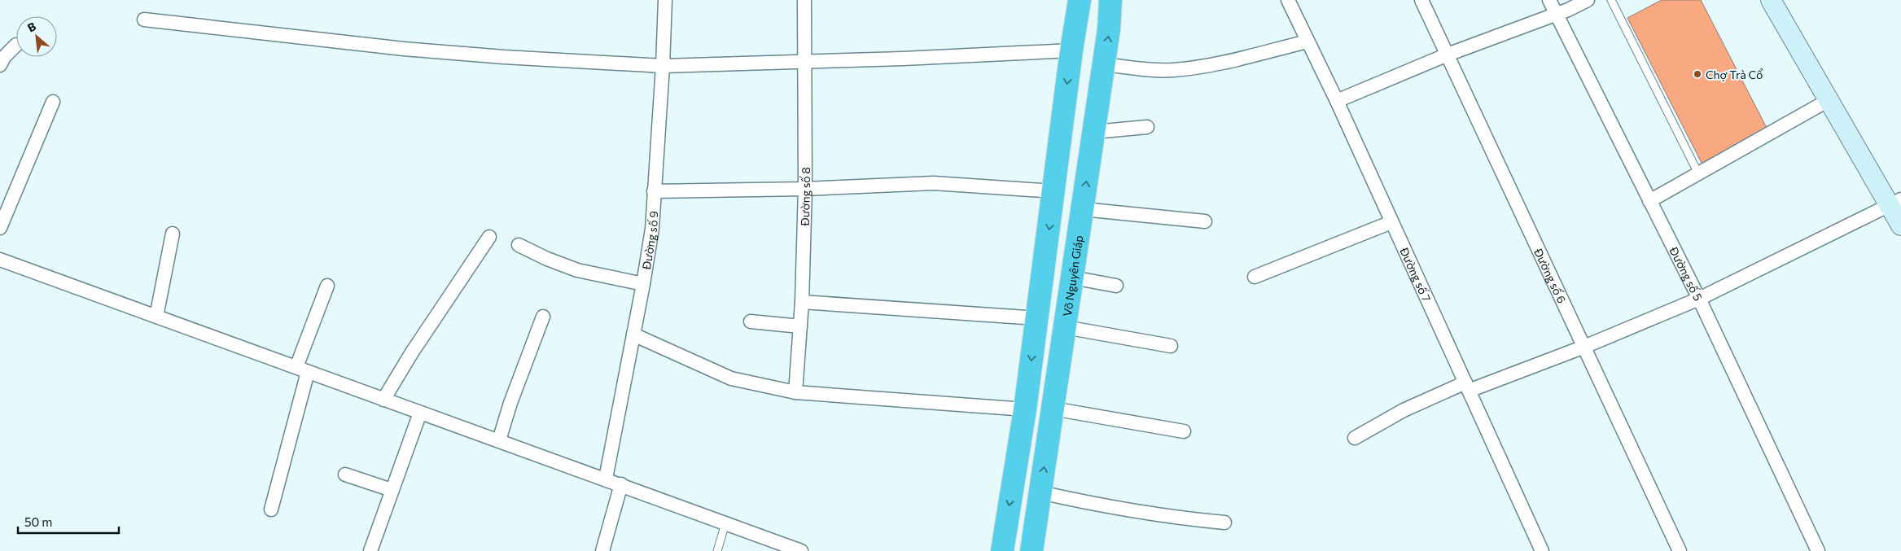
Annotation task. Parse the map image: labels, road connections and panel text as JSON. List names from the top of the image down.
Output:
{
  "streets": {
    "highway": ["Võ Nguyên Giáp"],
    "street": [
      "Đường số 8",
      "Đường số 9",
      "Đường số 5",
      "Đường số 7",
      "Đường số 6"
    ]
  },
  "places": ["Chợ Trà Cổ"],
  "scale_bar": "50 m",
  "north": "top left"
}
